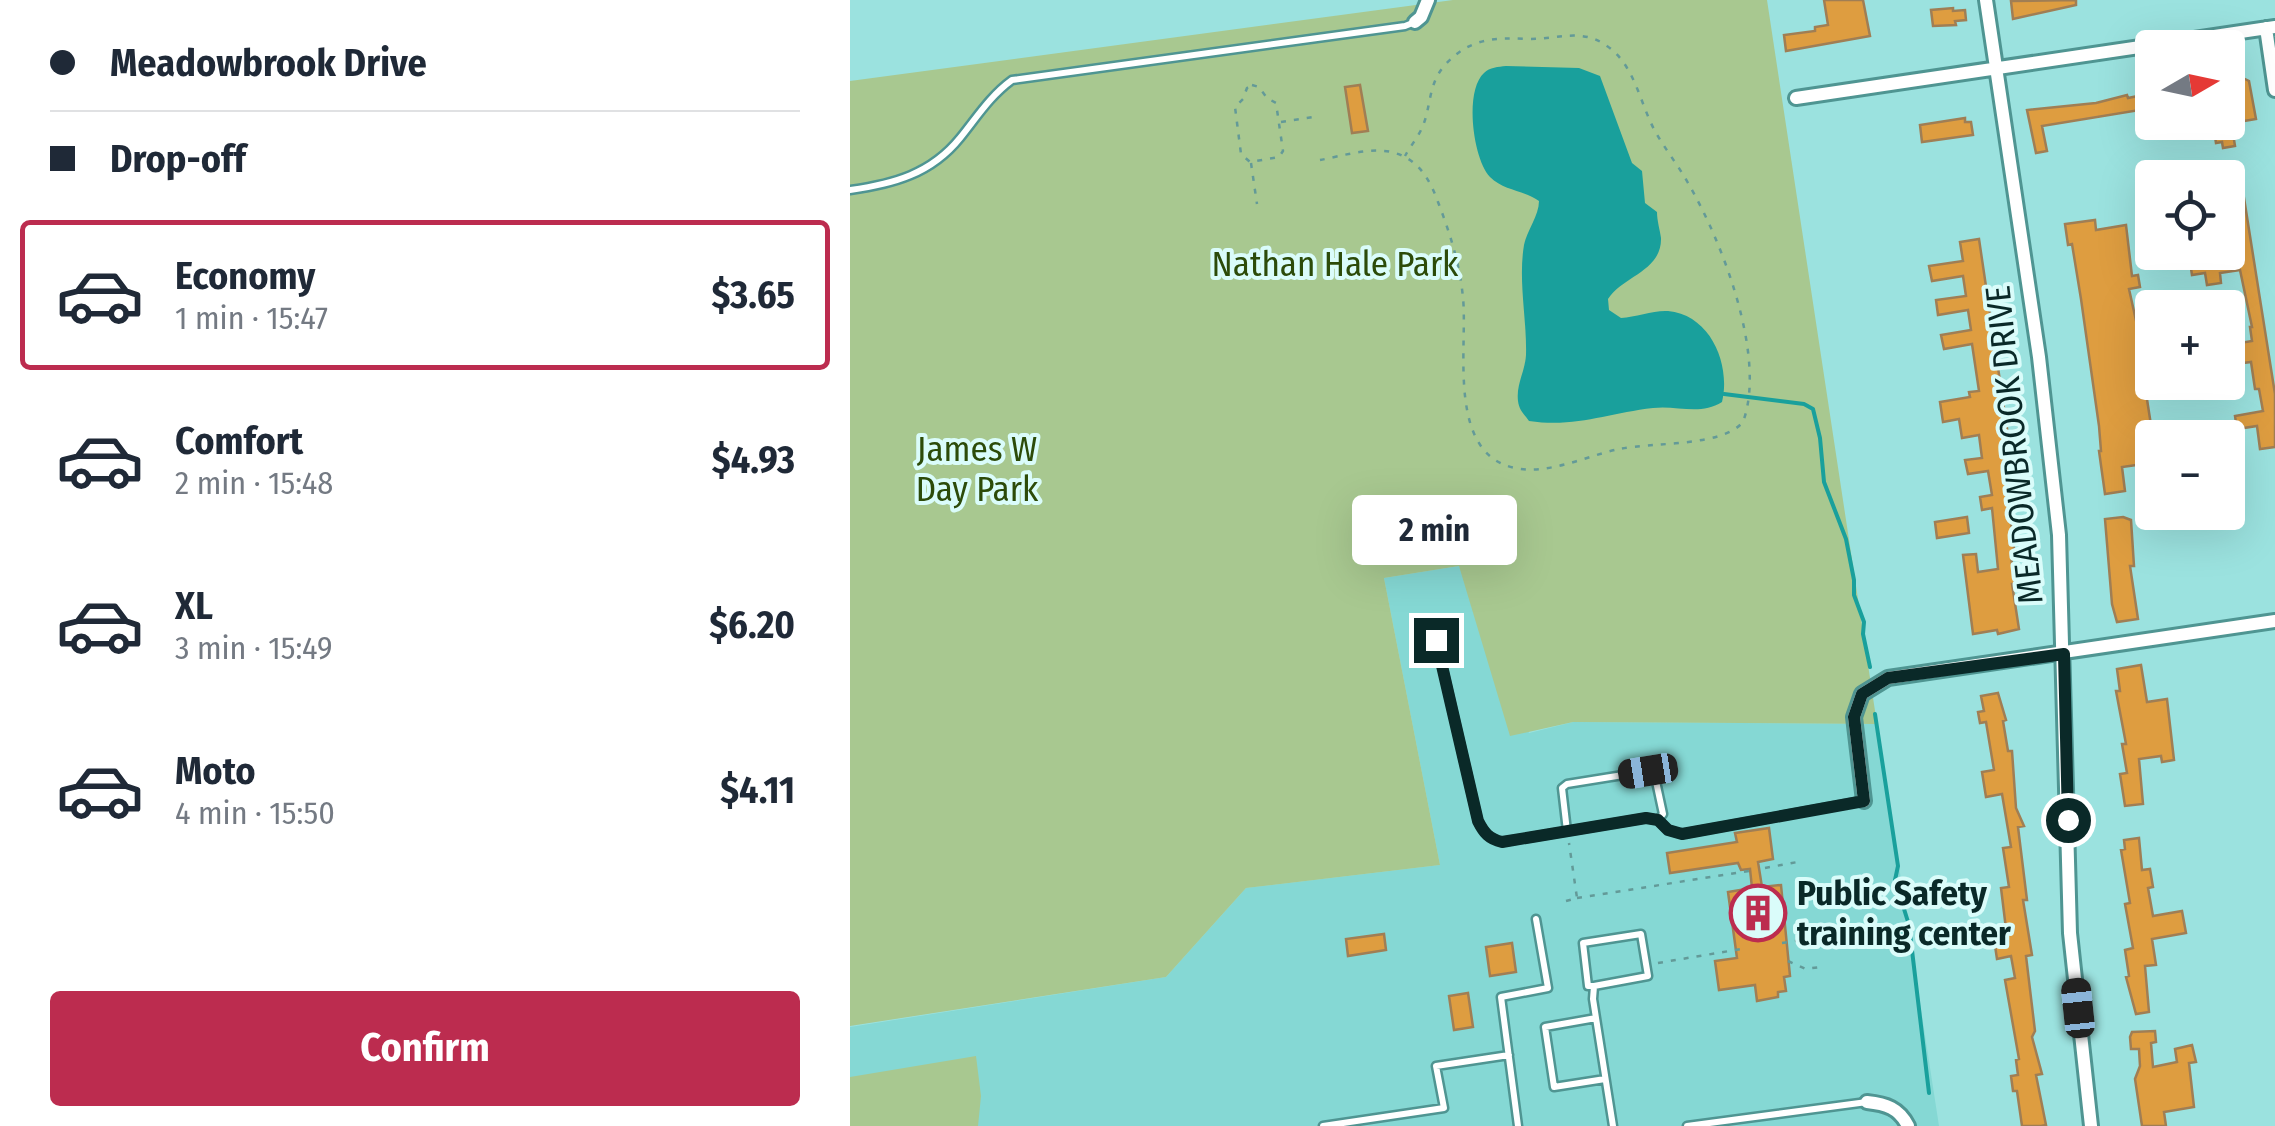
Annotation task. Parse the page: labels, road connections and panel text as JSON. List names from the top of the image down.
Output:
{
  "streets": {
    "street": ["MEADOWBROOK DRIVE"]
  },
  "parks": ["Nathan Hale Park", "James W Day Park"],
  "places": {
    "building": ["Public Safety training center"]
  },
  "north": "right",
  "page": {
    "banner": ["Meadowbrook Drive", "Drop-off"],
    "map_buttons": ["+", "−"],
    "list": [
      {
        "name": "Economy",
        "note": "1 min · 15:47",
        "value": "$3.65"
      },
      {
        "name": "Comfort",
        "note": "2 min · 15:48",
        "value": "$4.93"
      },
      {
        "name": "XL",
        "note": "3 min · 15:49",
        "value": "$6.20"
      },
      {
        "name": "Moto",
        "note": "4 min · 15:50",
        "value": "$4.11"
      }
    ],
    "bubble": "2 min",
    "buttons": "Confirm"
  }
}
